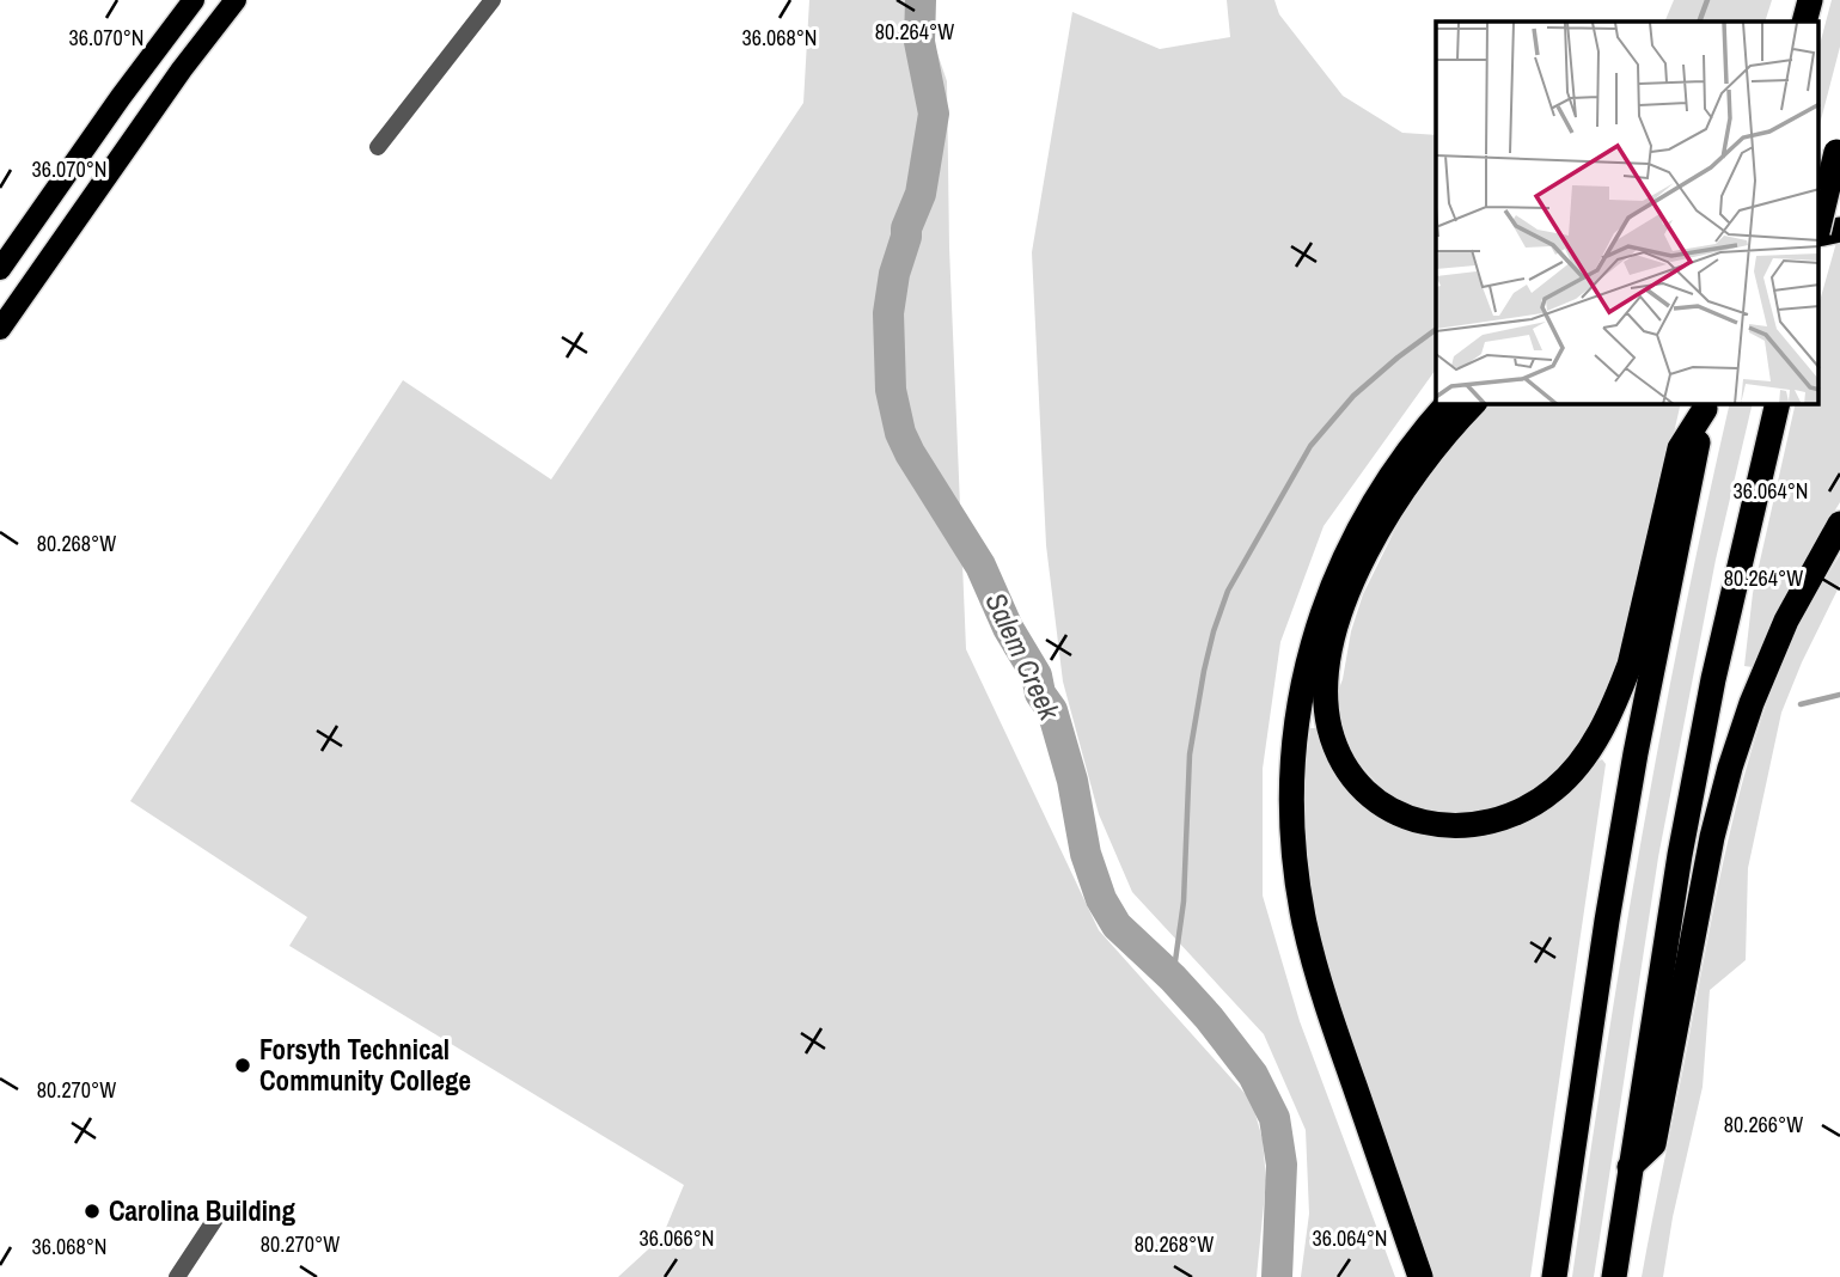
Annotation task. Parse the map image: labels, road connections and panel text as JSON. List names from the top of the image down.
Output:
{
  "water": ["Salem Creek"],
  "places": ["Forsyth Technical Community College", "Carolina Building"],
  "coordinates": [
    "80.264°W",
    "36.070°N",
    "36.068°N",
    "36.064°N",
    "80.268°W",
    "80.270°W",
    "80.266°W",
    "36.066°N"
  ]
}
